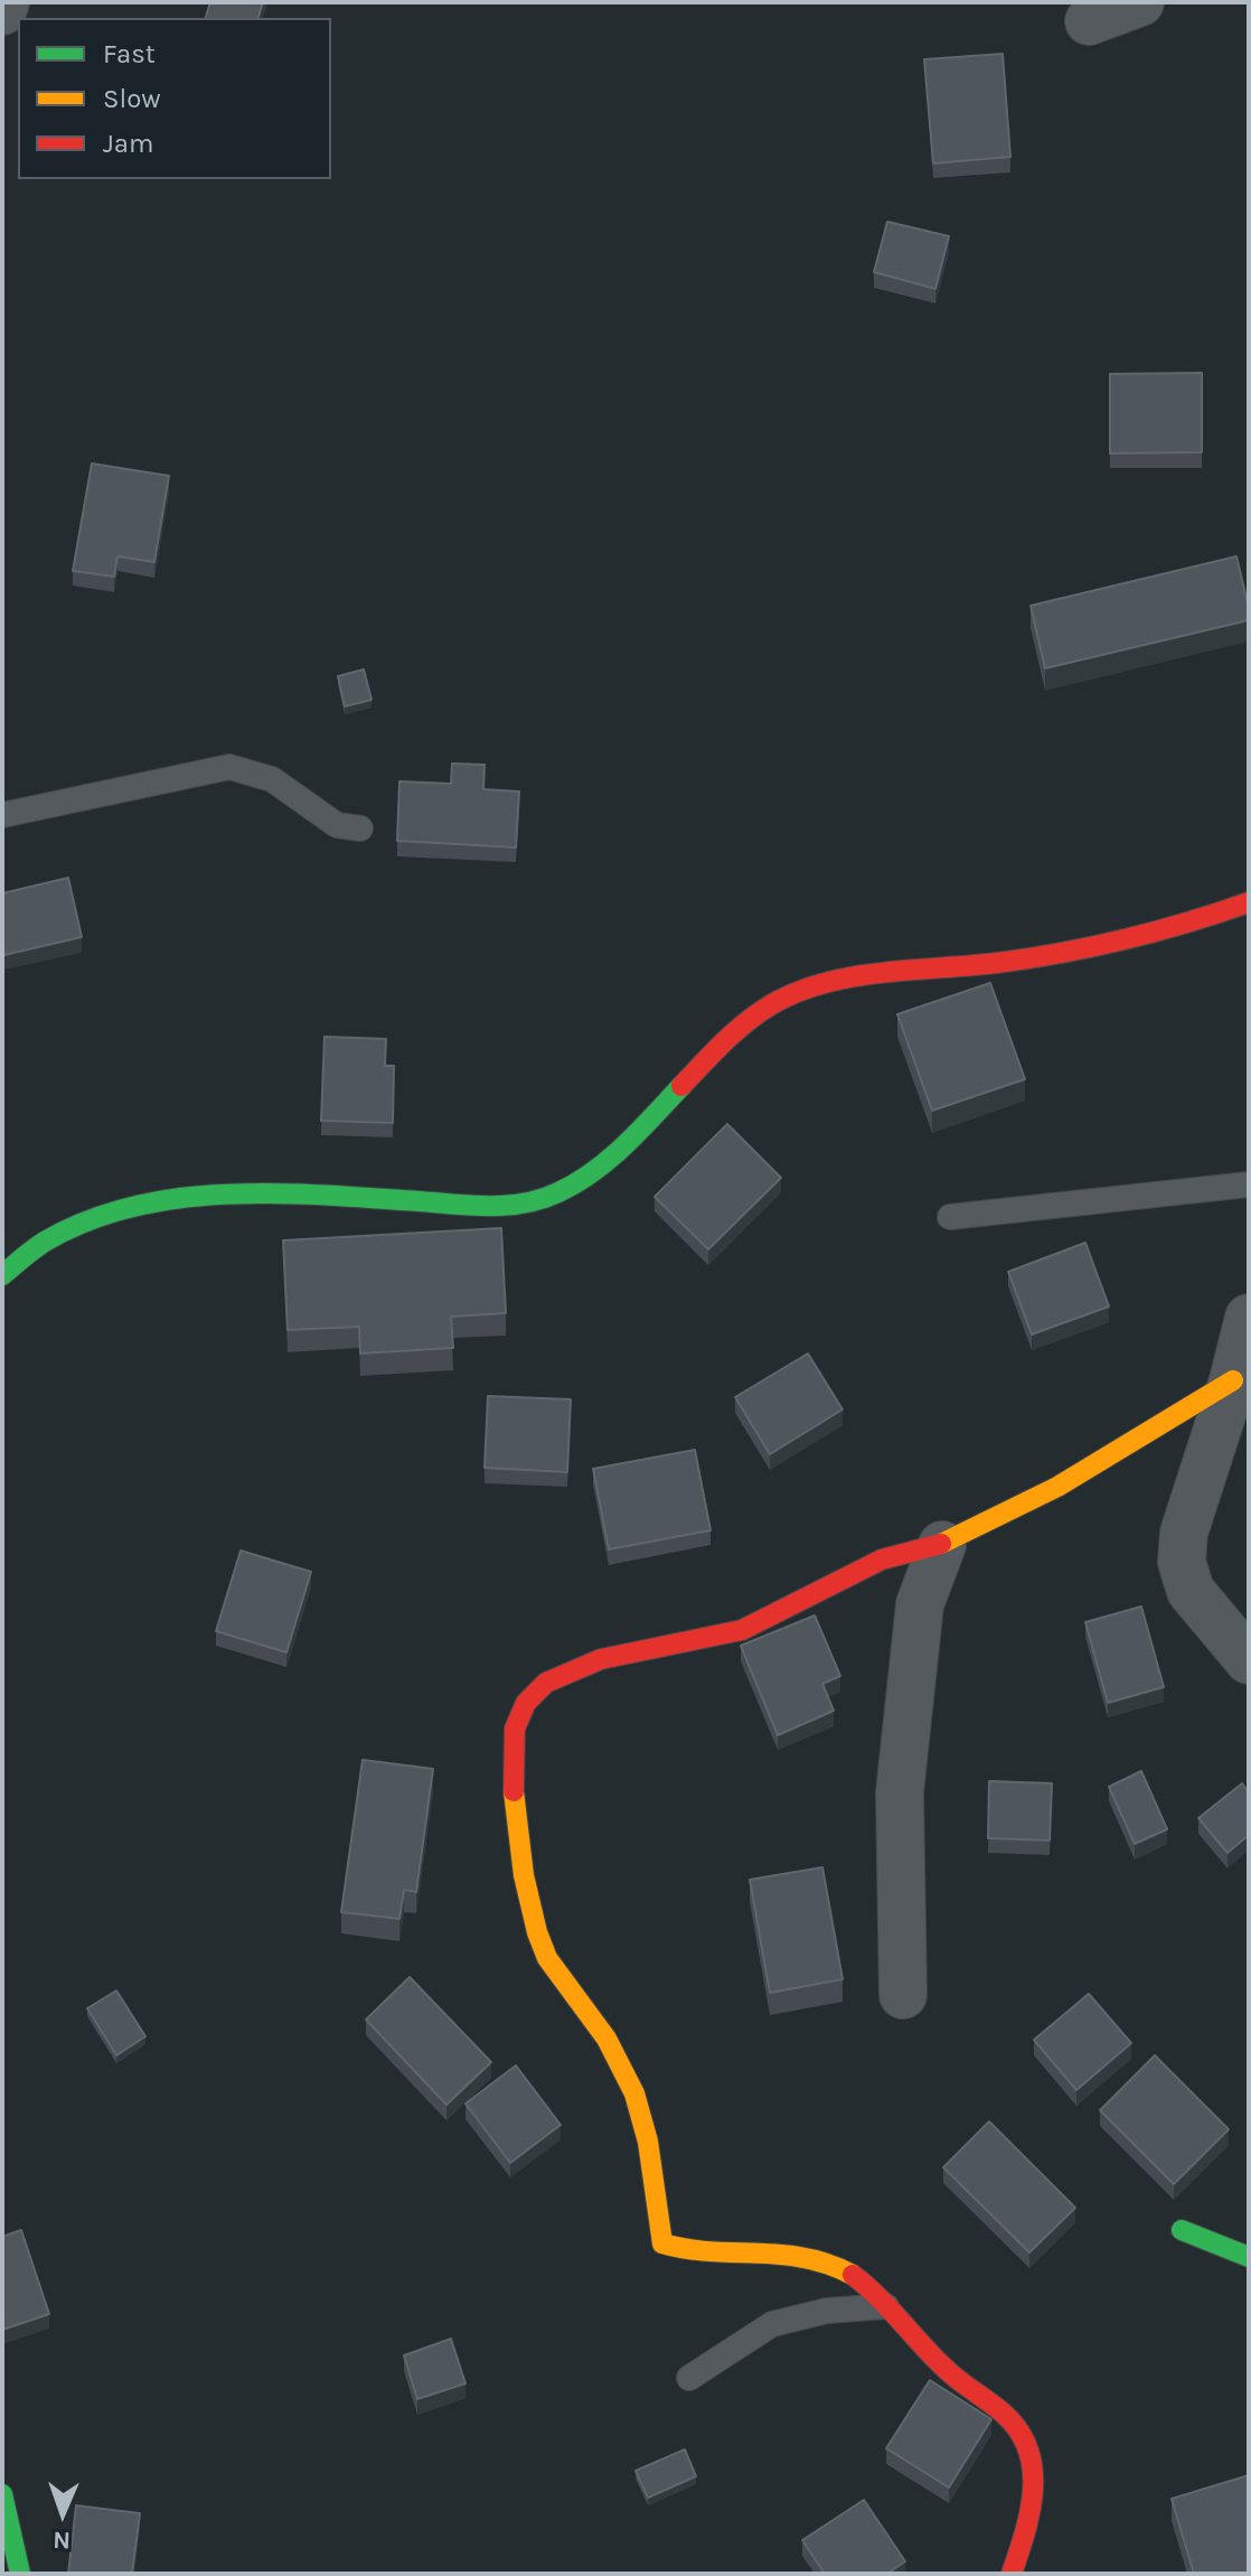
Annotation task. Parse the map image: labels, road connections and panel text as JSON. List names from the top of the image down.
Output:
{
  "legend": ["Fast", "Slow", "Jam"],
  "north": "bottom"
}
